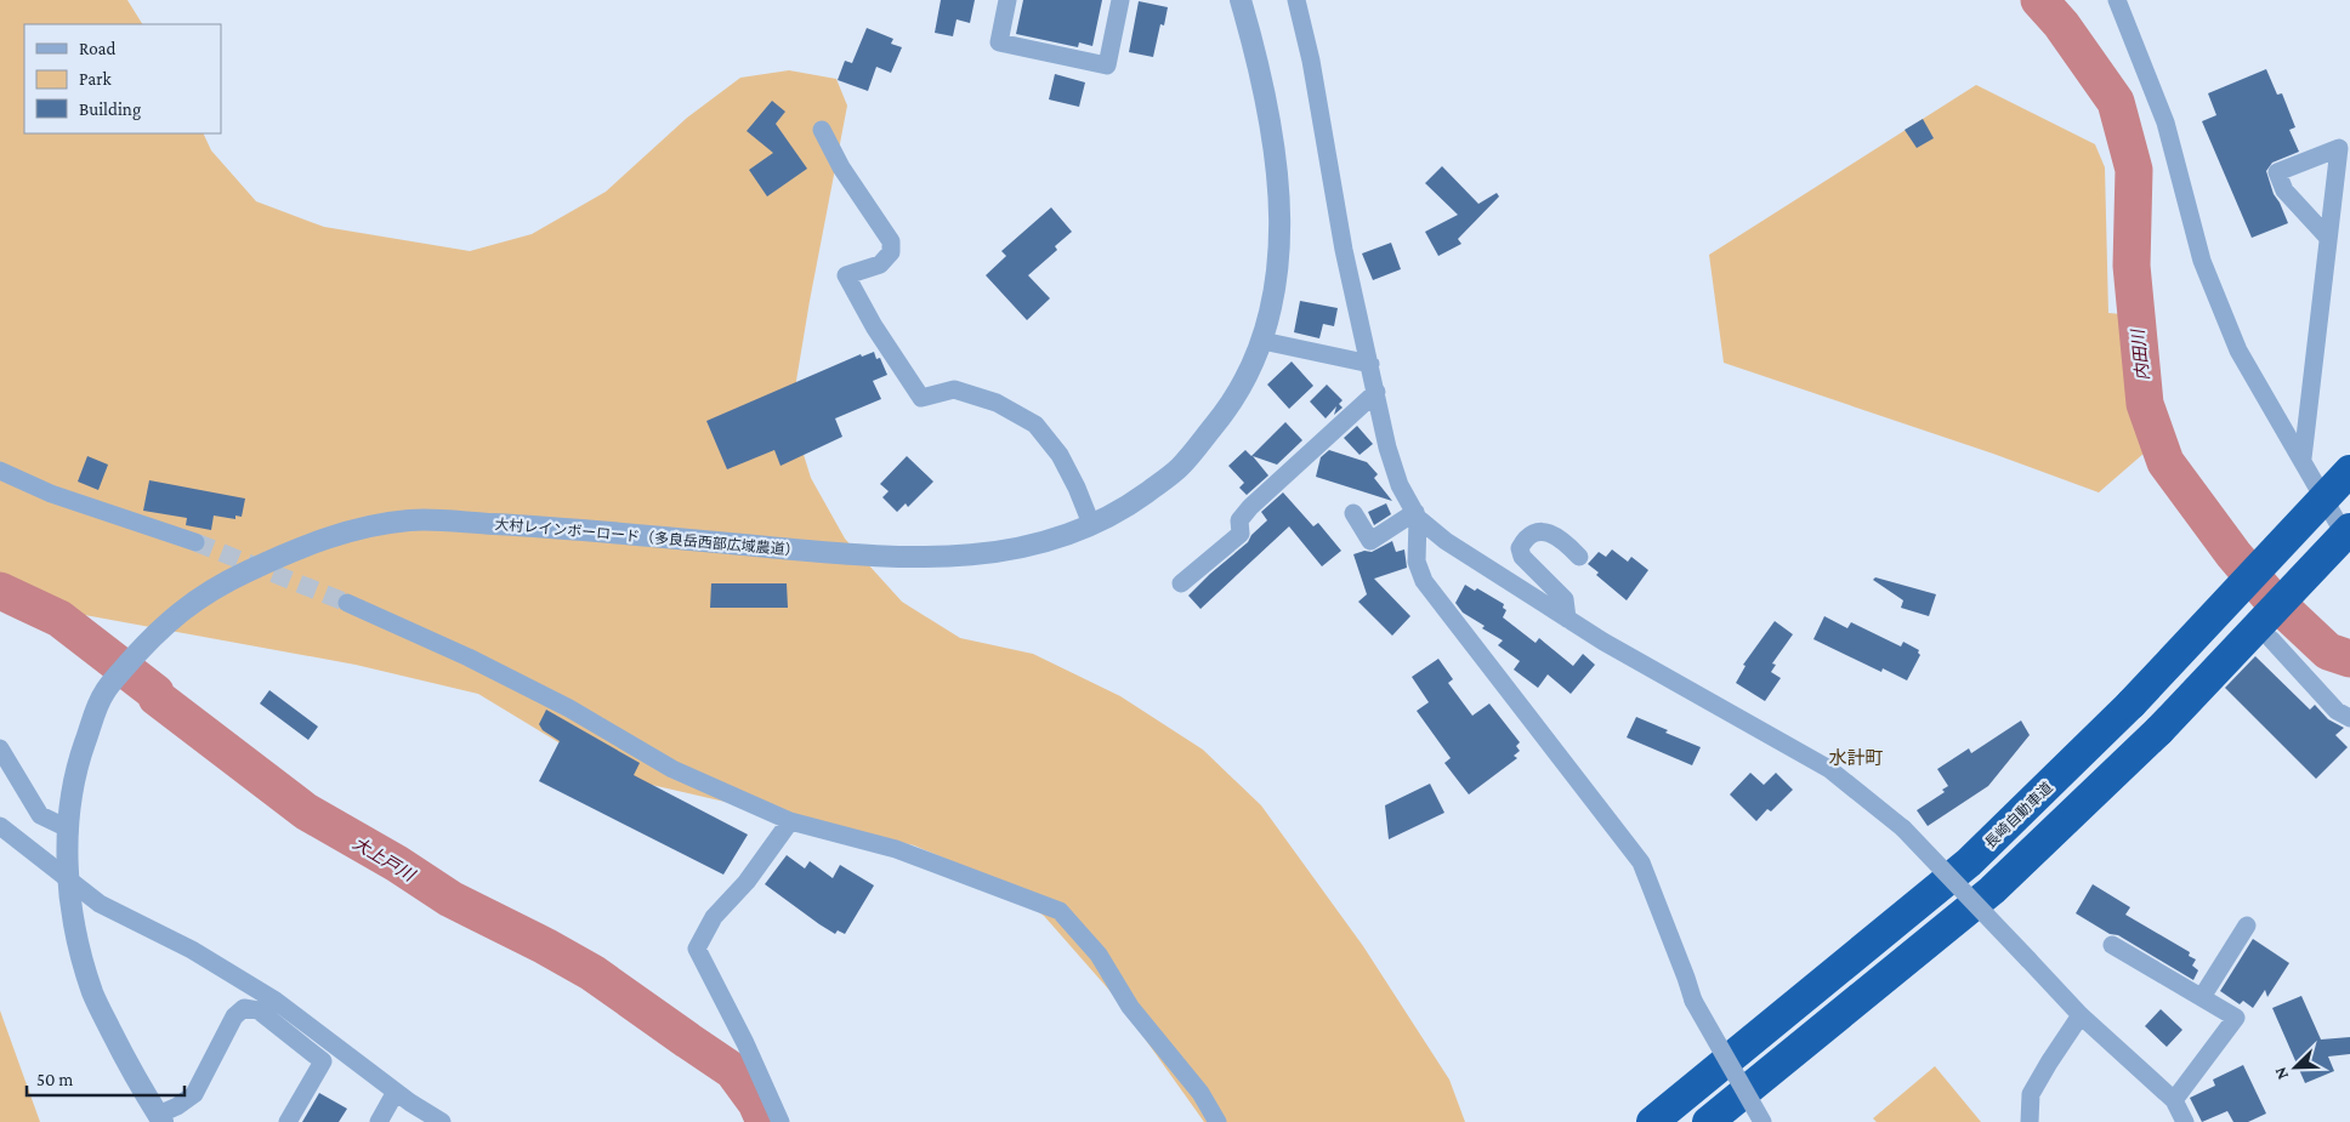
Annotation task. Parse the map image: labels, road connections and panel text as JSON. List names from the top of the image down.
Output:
{
  "streets": {
    "highway": ["長崎自動車道"],
    "street": ["大村レインボーロード（多良岳西部広域農道）"]
  },
  "districts": ["水計町"],
  "water": ["内田川", "大上戸川"],
  "legend": ["Road", "Park", "Building"],
  "scale_bar": "50 m",
  "north": "bottom left"
}
